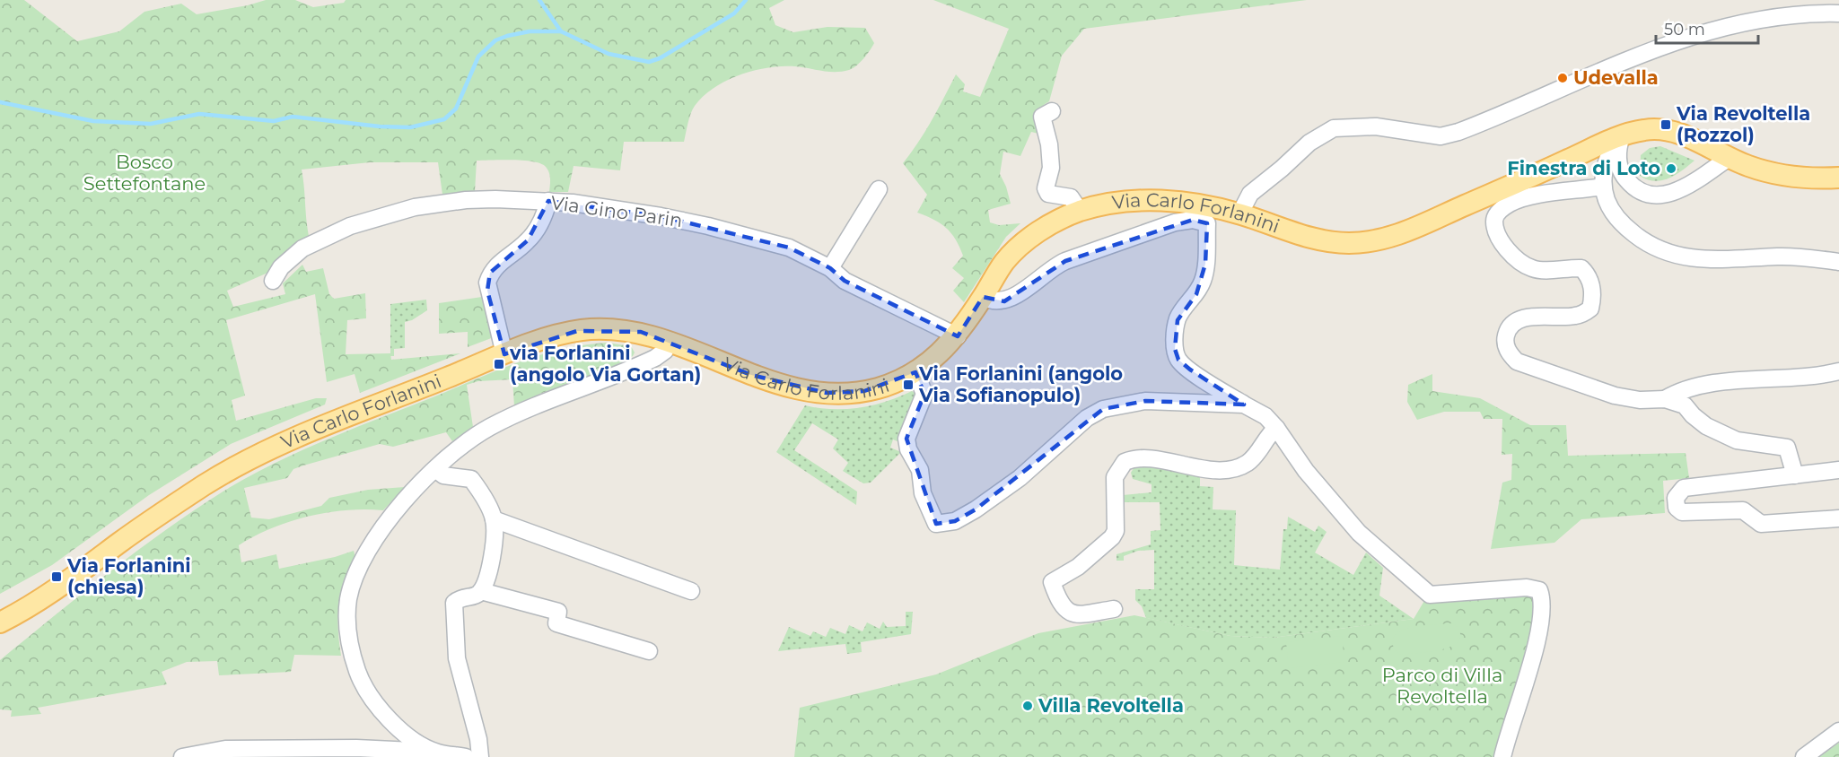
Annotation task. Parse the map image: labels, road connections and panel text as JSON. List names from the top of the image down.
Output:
{
  "streets": {
    "main road": ["Via Carlo Forlanini"],
    "street": ["Via Gino Parin"]
  },
  "crossings": [
    ["Via Gino Parin", "Via Carlo Forlanini"]
  ],
  "parks": ["Bosco Settefontane", "Parco di Villa Revoltella"],
  "places": {
    "other": ["Udevalla", "Finestra di Loto", "Villa Revoltella"],
    "transit": [
      "Via Revoltella (Rozzol)",
      "via Forlanini (angolo Via Gortan)",
      "Via Forlanini (angolo Via Sofianopulo)",
      "Via Forlanini (chiesa)"
    ]
  },
  "scale_bar": "50 m"
}
